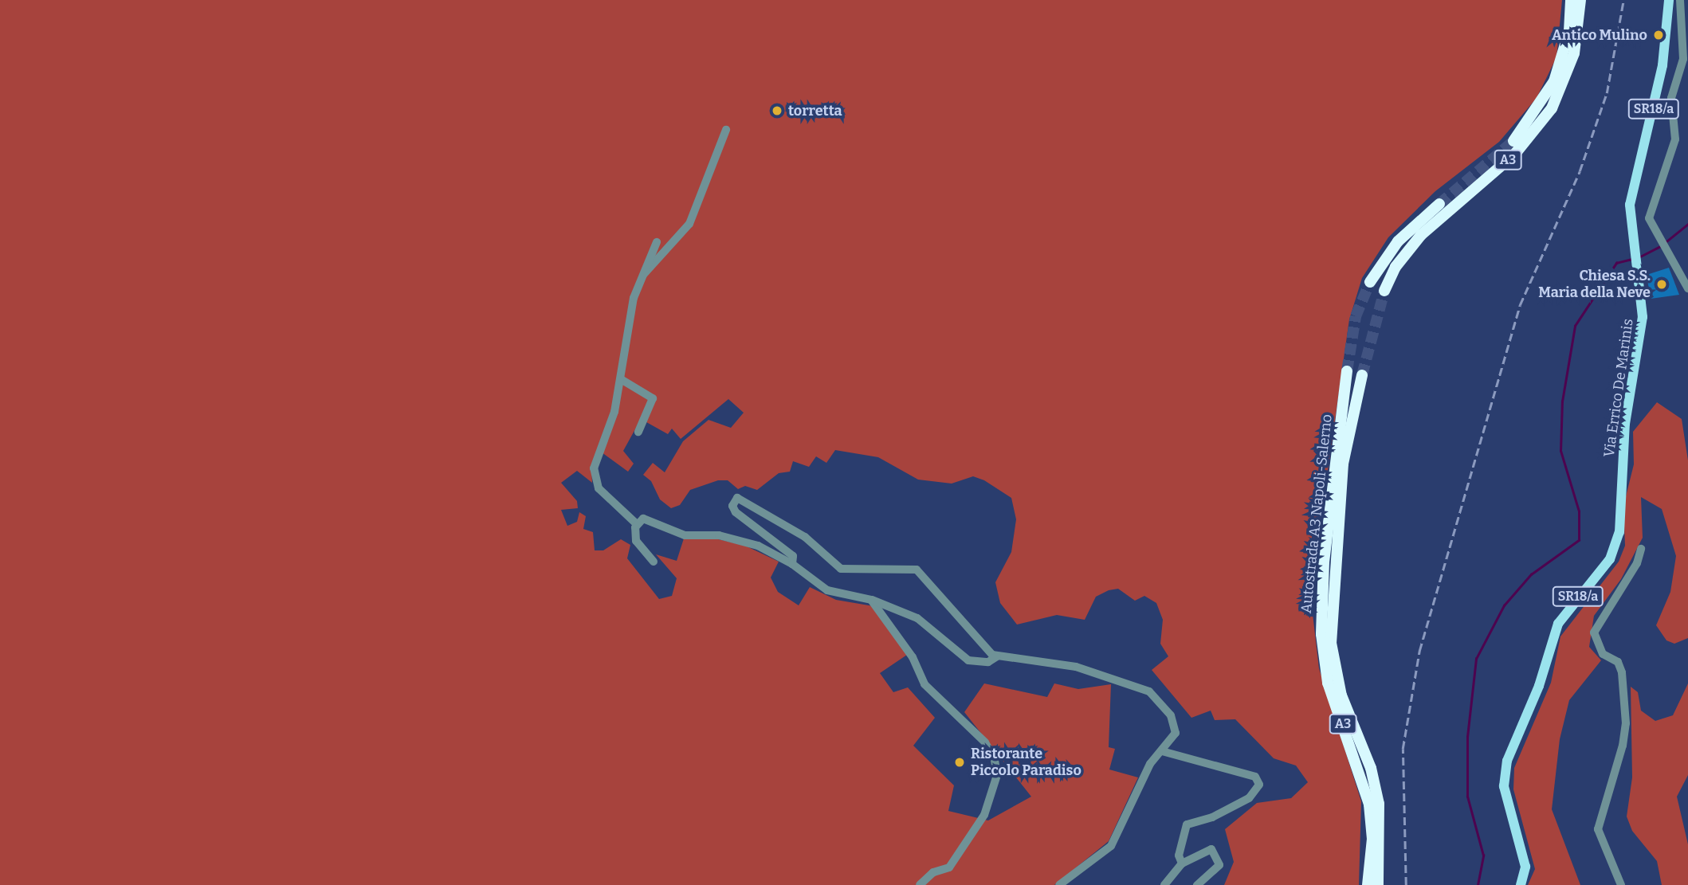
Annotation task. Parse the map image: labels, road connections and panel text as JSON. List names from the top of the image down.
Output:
{
  "streets": {
    "highway": ["A3", "Autostrada A3 Napoli-Salerno"],
    "main road": ["SR18/a", "Via Errico De Marinis"]
  },
  "places": [
    "Antico Mulino",
    "torretta",
    "Chiesa S.S. Maria della Neve",
    "Ristorante Piccolo Paradiso"
  ]
}
